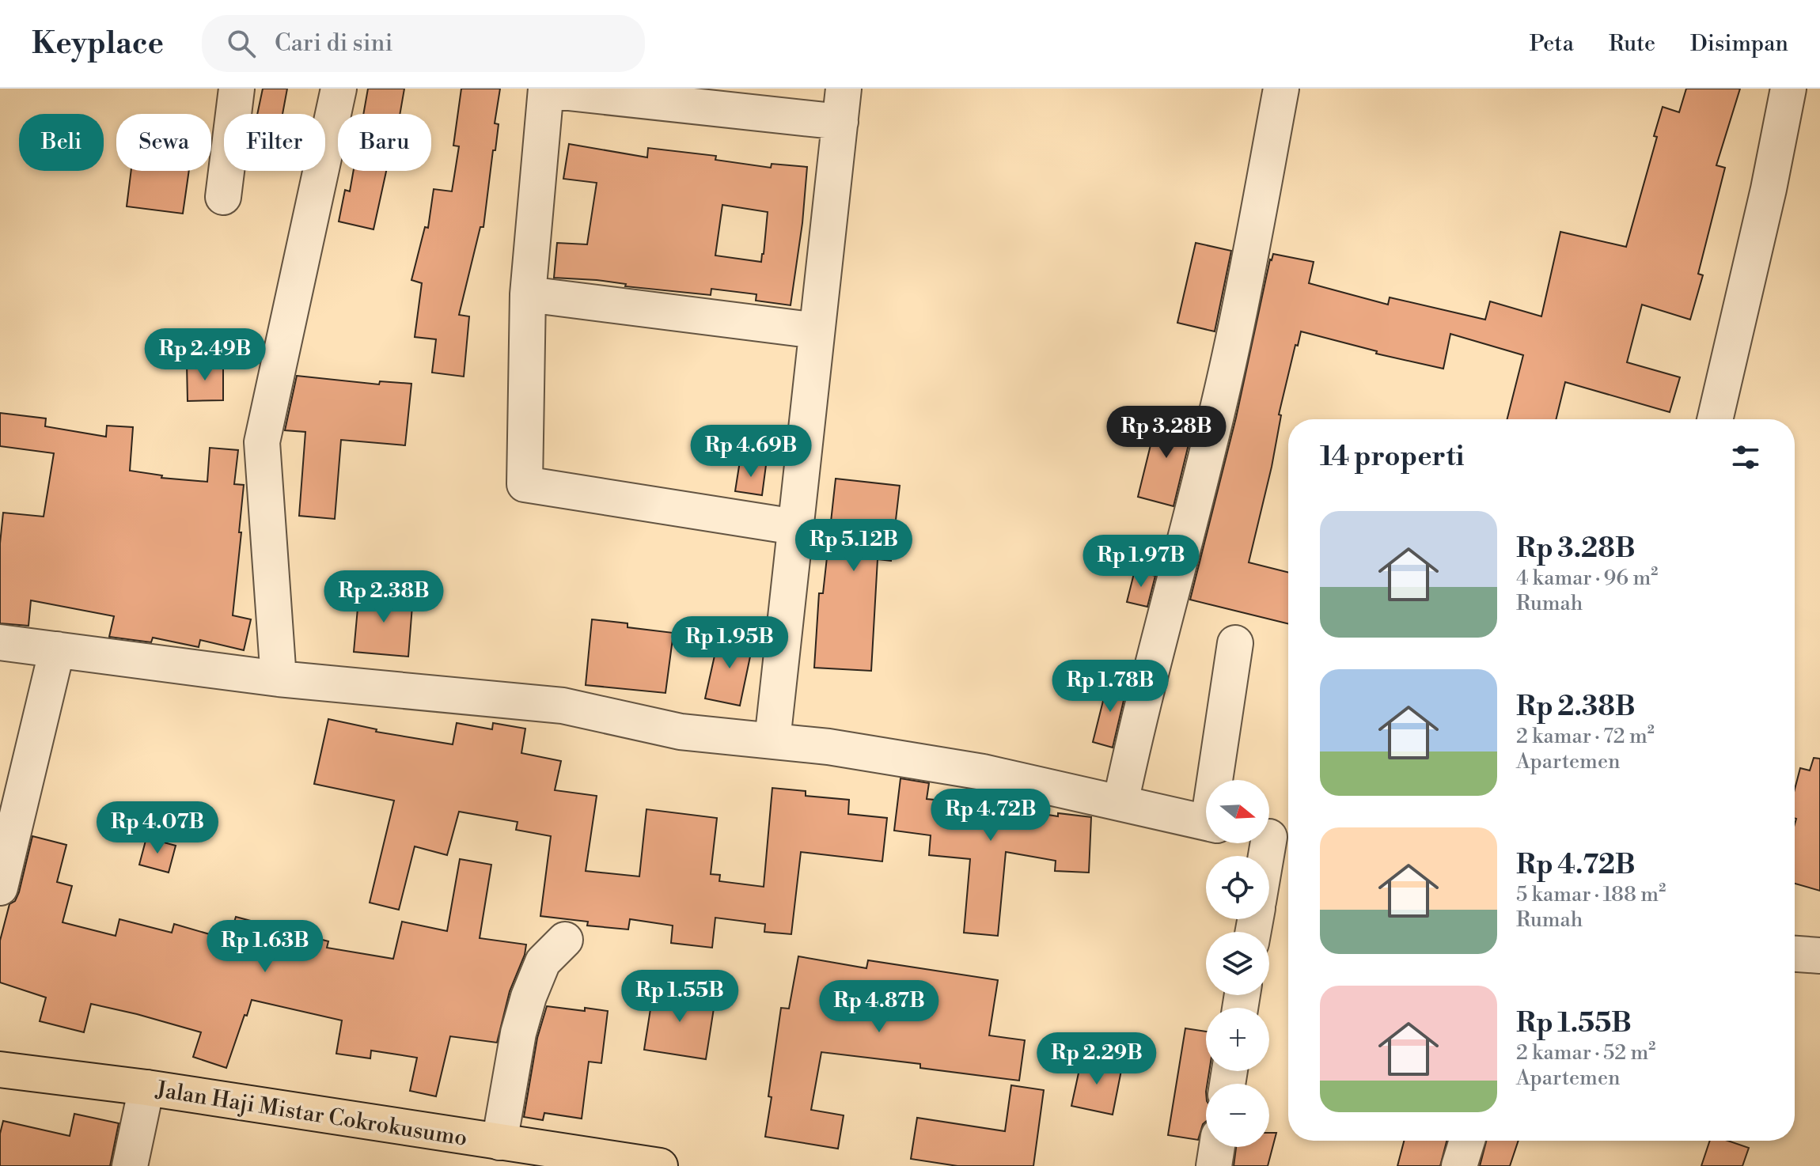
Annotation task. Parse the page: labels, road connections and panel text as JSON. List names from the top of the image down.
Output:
{
  "streets": {
    "main road": ["Jalan Haji Mistar Cokrokusumo"]
  },
  "north": "right",
  "page": {
    "header": "Keyplace",
    "search": "Cari di sini",
    "nav": ["Peta", "Rute", "Disimpan"],
    "chip": [
      "Beli",
      "Sewa",
      "Filter",
      "Baru"
    ],
    "price": [
      "Rp 2.49B",
      "Rp 3.28B",
      "Rp 4.69B",
      "Rp 5.12B",
      "Rp 1.97B",
      "Rp 2.38B",
      "Rp 1.95B",
      "Rp 1.78B",
      "Rp 4.72B",
      "Rp 4.07B",
      "Rp 1.63B",
      "Rp 1.55B",
      "Rp 4.87B",
      "Rp 2.29B"
    ],
    "heading": "14 properti",
    "list": [
      {
        "name": "Rp 3.28B",
        "note": "4 kamar · 96 m² · Rumah"
      },
      {
        "name": "Rp 2.38B",
        "note": "2 kamar · 72 m² · Apartemen"
      },
      {
        "name": "Rp 4.72B",
        "note": "5 kamar · 188 m² · Rumah"
      },
      {
        "name": "Rp 1.55B",
        "note": "2 kamar · 52 m² · Apartemen"
      }
    ],
    "map_buttons": ["+", "−"]
  }
}
